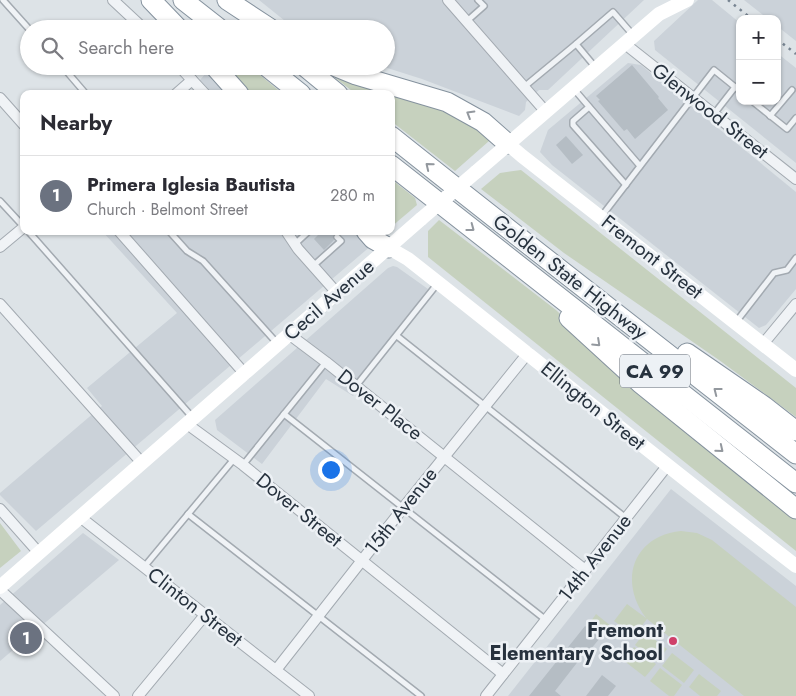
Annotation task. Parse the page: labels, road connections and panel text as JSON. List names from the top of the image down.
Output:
{
  "streets": {
    "highway": ["Golden State Highway", "CA 99"],
    "main road": ["Fremont Street", "Cecil Avenue", "Ellington Street"],
    "street": [
      "Glenwood Street",
      "Dover Place",
      "Dover Street",
      "15th Avenue",
      "14th Avenue",
      "Clinton Street"
    ]
  },
  "crossings": [
    ["Glenwood Street", "Cecil Avenue"],
    ["Fremont Street", "Cecil Avenue"],
    ["Cecil Avenue", "Dover Place"],
    ["Cecil Avenue", "Ellington Street"],
    ["Cecil Avenue", "Dover Street"],
    ["Cecil Avenue", "Clinton Street"],
    ["Dover Place", "15th Avenue"],
    ["Dover Place", "14th Avenue"],
    ["Ellington Street", "15th Avenue"],
    ["Ellington Street", "14th Avenue"],
    ["Dover Street", "15th Avenue"],
    ["Dover Street", "14th Avenue"],
    ["15th Avenue", "Clinton Street"]
  ],
  "places": ["Fremont Elementary School"],
  "page": {
    "map_buttons": ["+", "−"],
    "search": "Search here",
    "heading": "Nearby",
    "list": [
      {
        "mark": "1",
        "name": "Primera Iglesia Bautista",
        "note": "Church · Belmont Street",
        "value": "280 m"
      }
    ],
    "pins": "1"
  }
}
